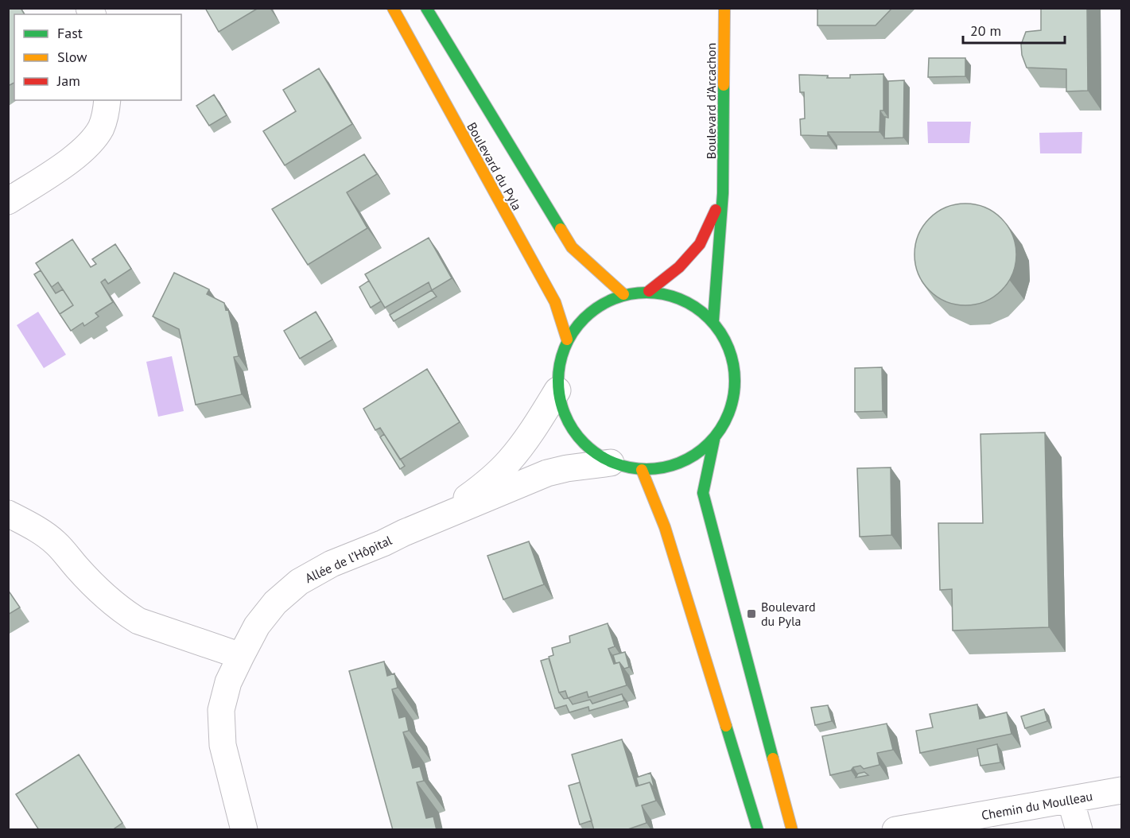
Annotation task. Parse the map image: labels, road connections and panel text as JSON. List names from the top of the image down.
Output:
{
  "streets": {
    "main road": ["Boulevard d'Arcachon", "Boulevard du Pyla"],
    "street": ["Allée de l’Hôpital", "Chemin du Moulleau"]
  },
  "places": {
    "transit": ["Boulevard du Pyla"]
  },
  "legend": ["Fast", "Slow", "Jam"],
  "scale_bar": "20 m"
}
